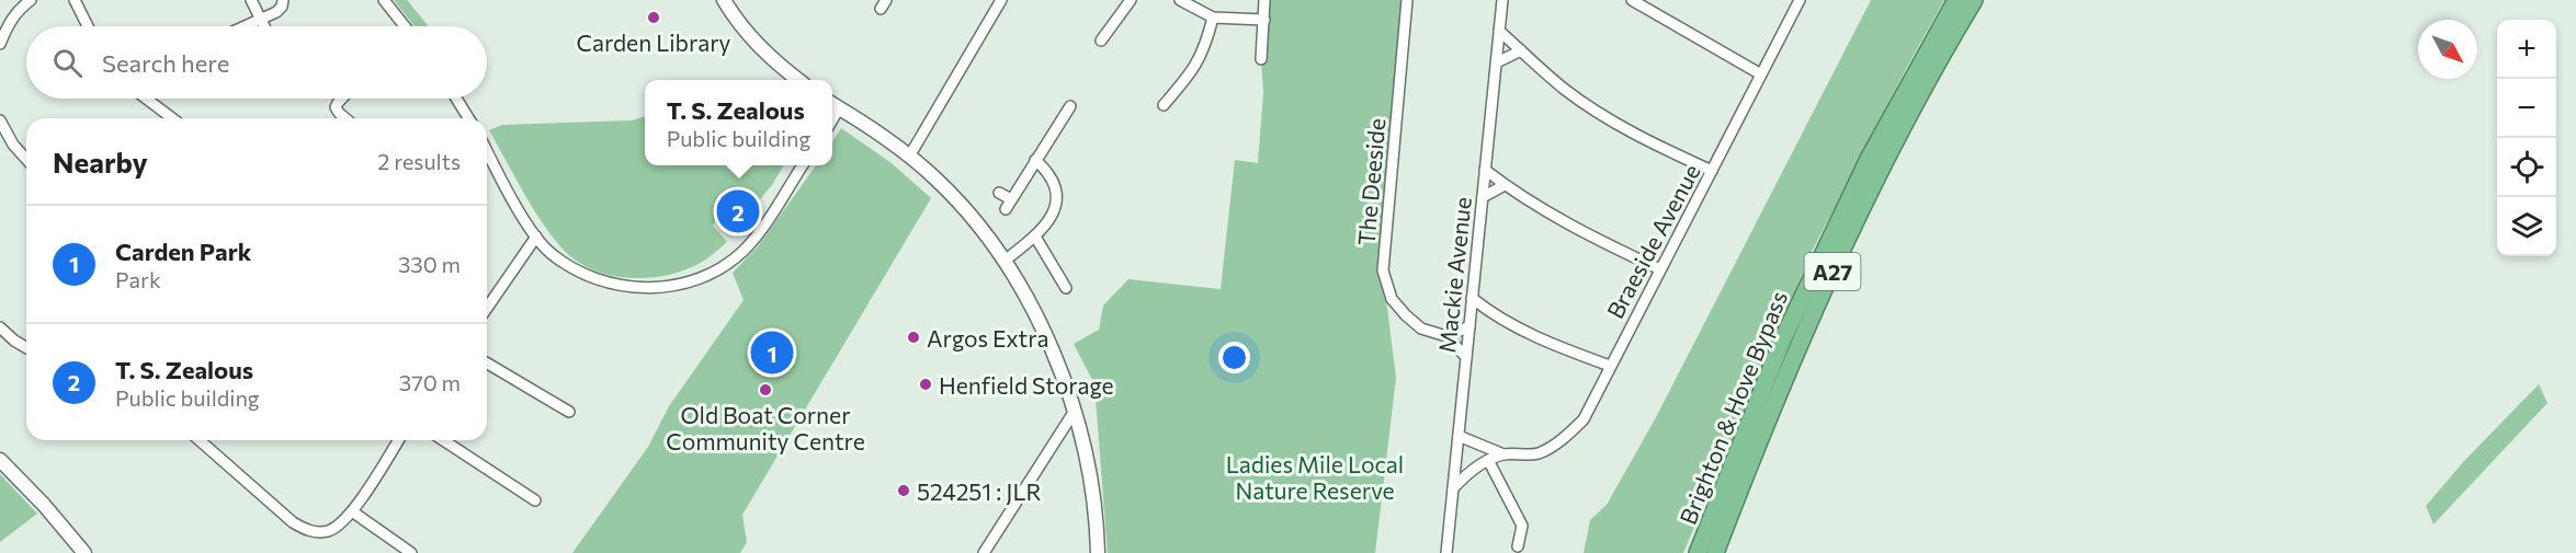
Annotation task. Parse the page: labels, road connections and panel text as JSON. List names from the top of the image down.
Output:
{
  "streets": {
    "highway": ["A27", "Brighton & Hove Bypass"],
    "street": ["The Deeside", "Braeside Avenue", "Mackie Avenue"]
  },
  "crossings": [
    ["The Deeside", "Mackie Avenue"],
    ["Braeside Avenue", "Mackie Avenue"]
  ],
  "parks": ["Ladies Mile Local Nature Reserve"],
  "places": [
    "Carden Library",
    "Argos Extra",
    "Henfield Storage",
    "Old Boat Corner Community Centre",
    "524251 : JLR"
  ],
  "north": "bottom right",
  "page": {
    "map_buttons": ["+", "−"],
    "search": "Search here",
    "popup": ["T. S. Zealous", "Public building"],
    "heading": ["Nearby", "2 results"],
    "pins": ["2", "1"],
    "list": [
      {
        "mark": "1",
        "name": "Carden Park",
        "note": "Park",
        "value": "330 m"
      },
      {
        "mark": "2",
        "name": "T. S. Zealous",
        "note": "Public building",
        "value": "370 m"
      }
    ]
  }
}
